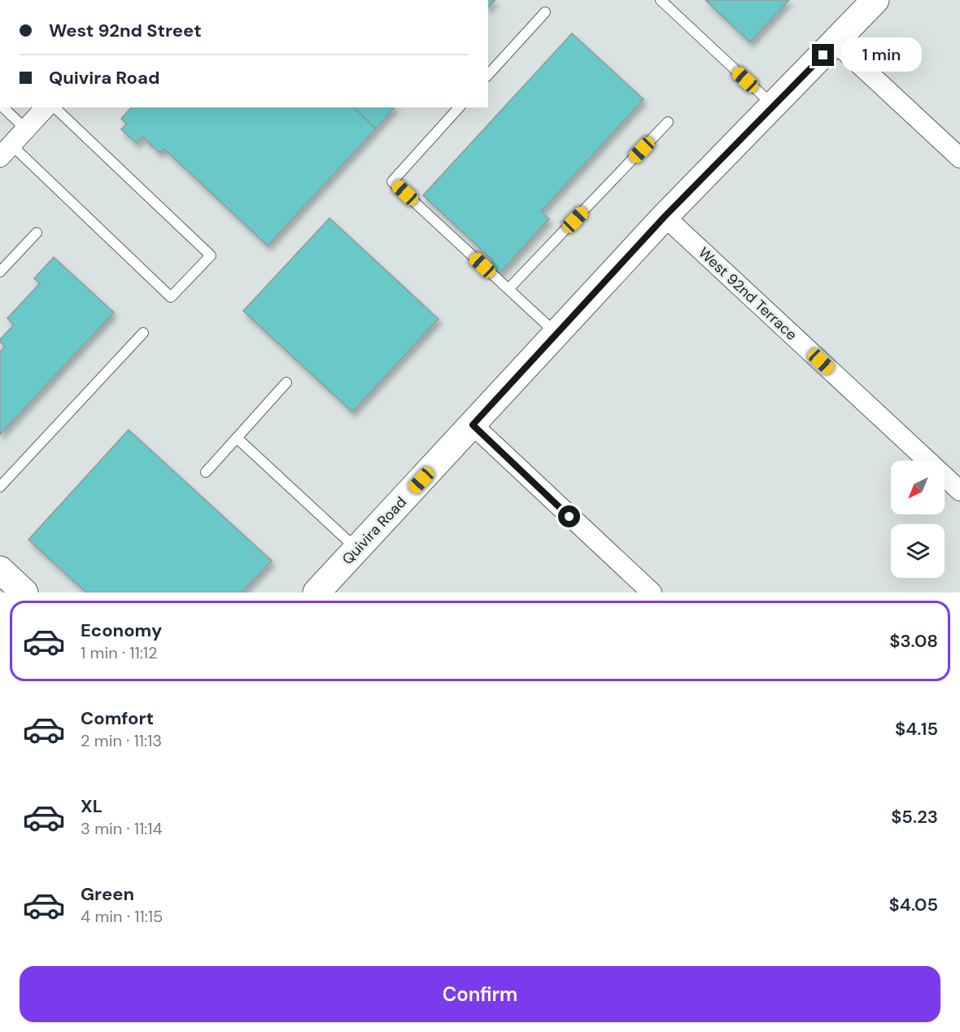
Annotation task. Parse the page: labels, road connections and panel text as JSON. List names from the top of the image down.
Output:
{
  "streets": {
    "main road": ["Quivira Road"],
    "street": ["West 92nd Terrace"]
  },
  "crossings": [
    ["West 92nd Terrace", "Quivira Road"]
  ],
  "north": "bottom left",
  "page": {
    "banner": ["West 92nd Street", "Quivira Road"],
    "bubble": "1 min",
    "list": [
      {
        "name": "Economy",
        "note": "1 min · 11:12",
        "value": "$3.08"
      },
      {
        "name": "Comfort",
        "note": "2 min · 11:13",
        "value": "$4.15"
      },
      {
        "name": "XL",
        "note": "3 min · 11:14",
        "value": "$5.23"
      },
      {
        "name": "Green",
        "note": "4 min · 11:15",
        "value": "$4.05"
      }
    ],
    "buttons": "Confirm"
  }
}
